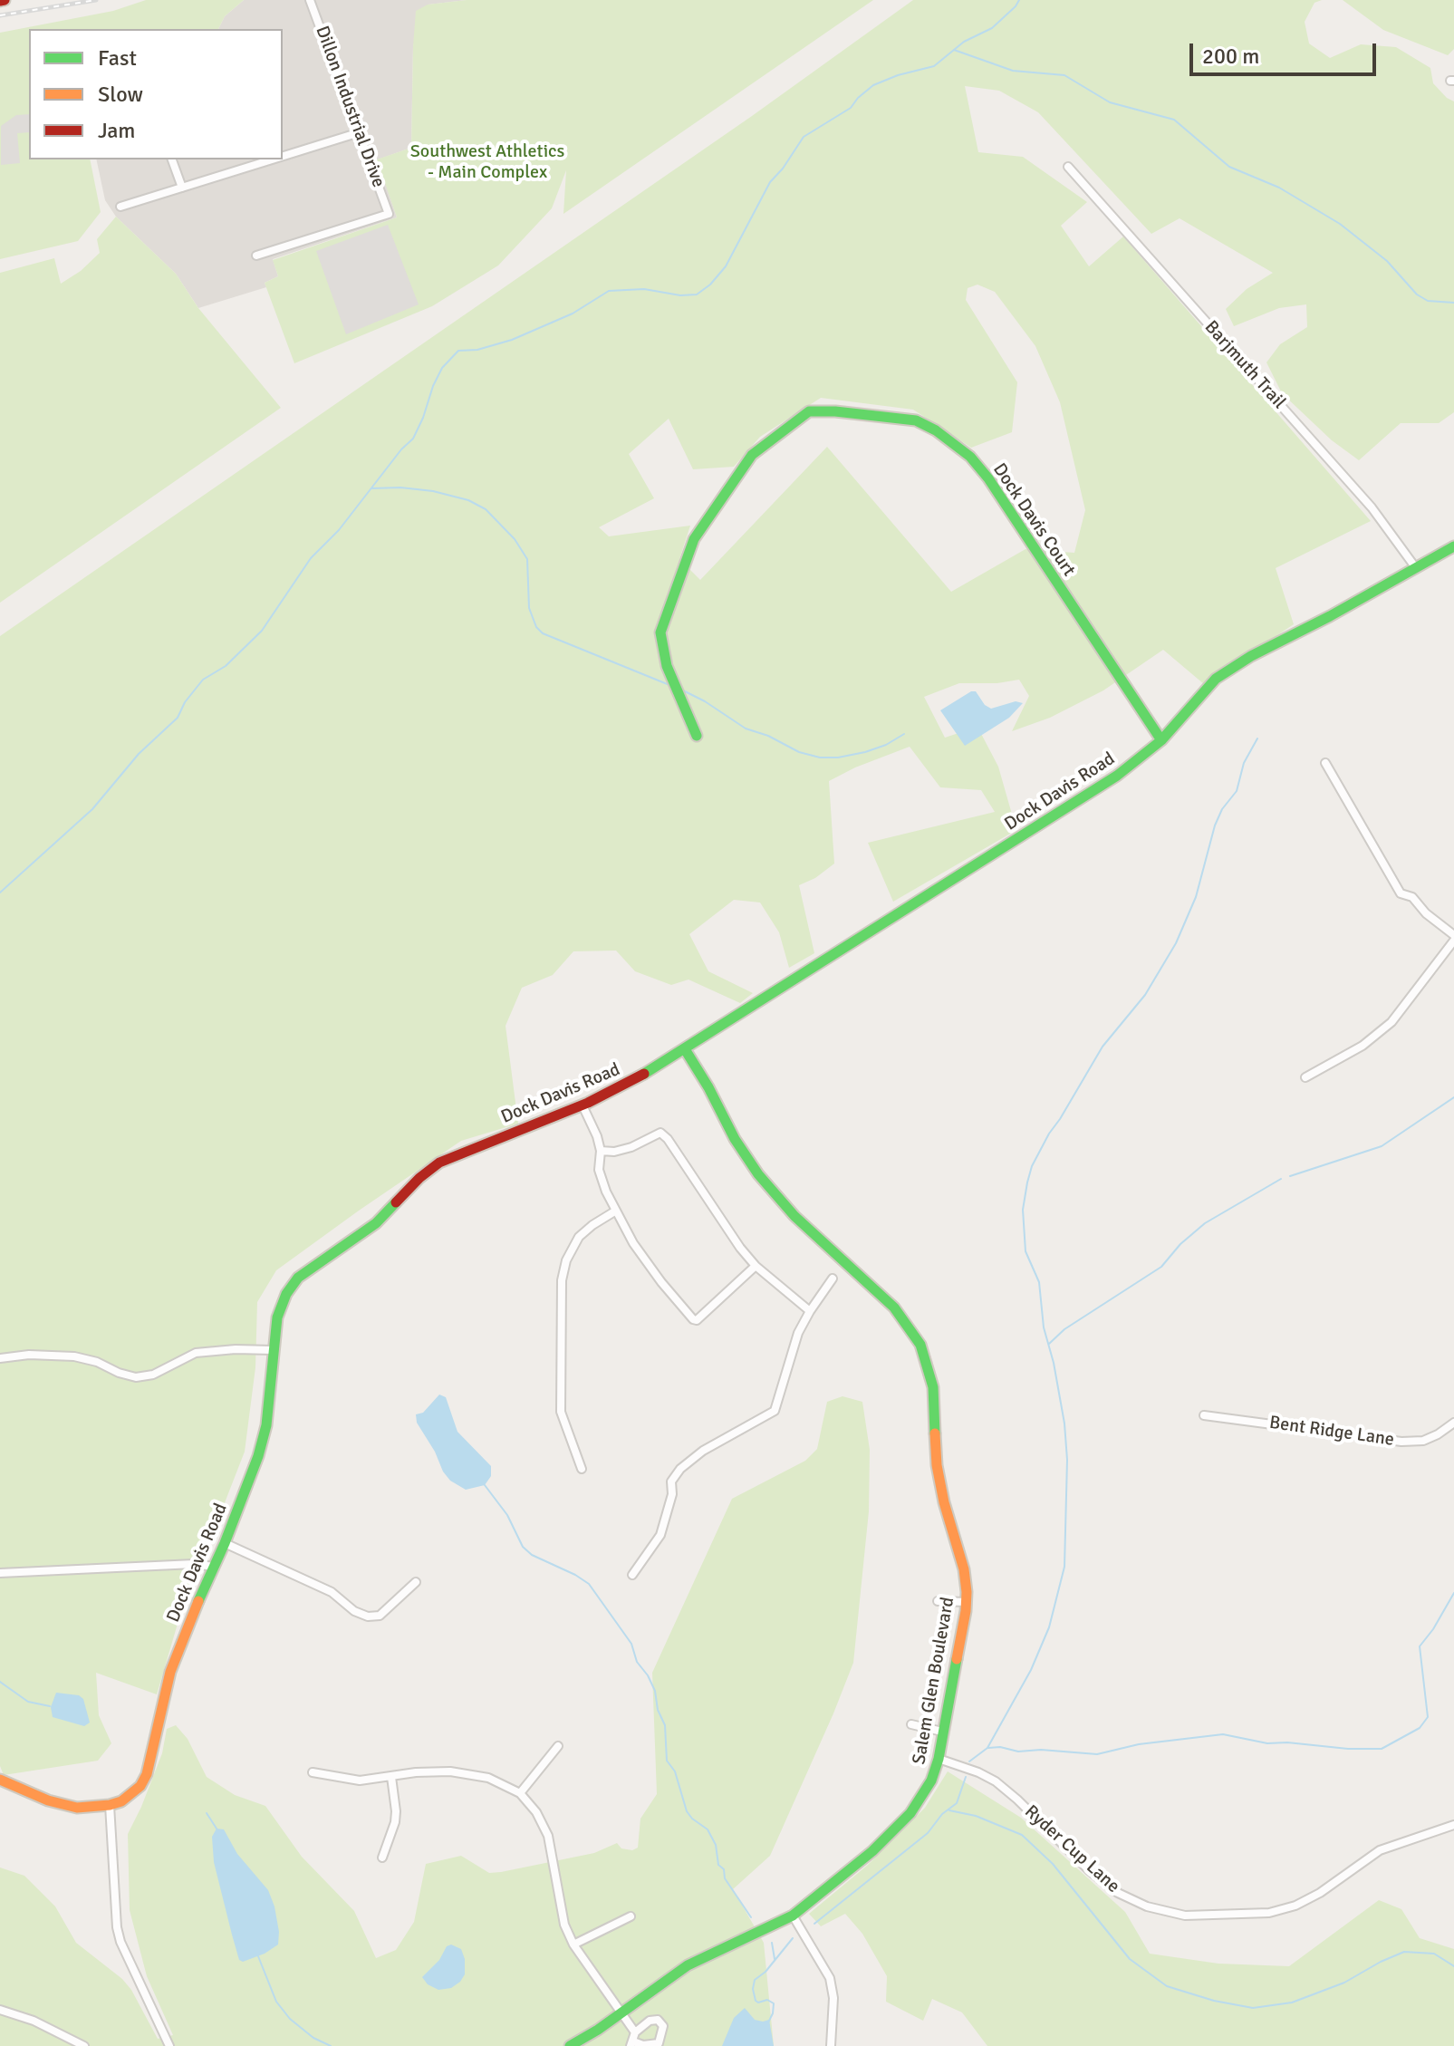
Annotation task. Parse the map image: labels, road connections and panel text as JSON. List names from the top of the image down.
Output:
{
  "streets": {
    "street": [
      "Dillon Industrial Drive",
      "Barjmuth Trail",
      "Dock Davis Court",
      "Dock Davis Road",
      "Bent Ridge Lane",
      "Salem Glen Boulevard",
      "Ryder Cup Lane"
    ]
  },
  "crossings": [
    ["Barjmuth Trail", "Dock Davis Road"],
    ["Dock Davis Court", "Dock Davis Road"],
    ["Dock Davis Road", "Salem Glen Boulevard"],
    ["Salem Glen Boulevard", "Ryder Cup Lane"]
  ],
  "parks": ["Southwest Athletics - Main Complex"],
  "legend": ["Fast", "Slow", "Jam"],
  "scale_bar": "200 m"
}
